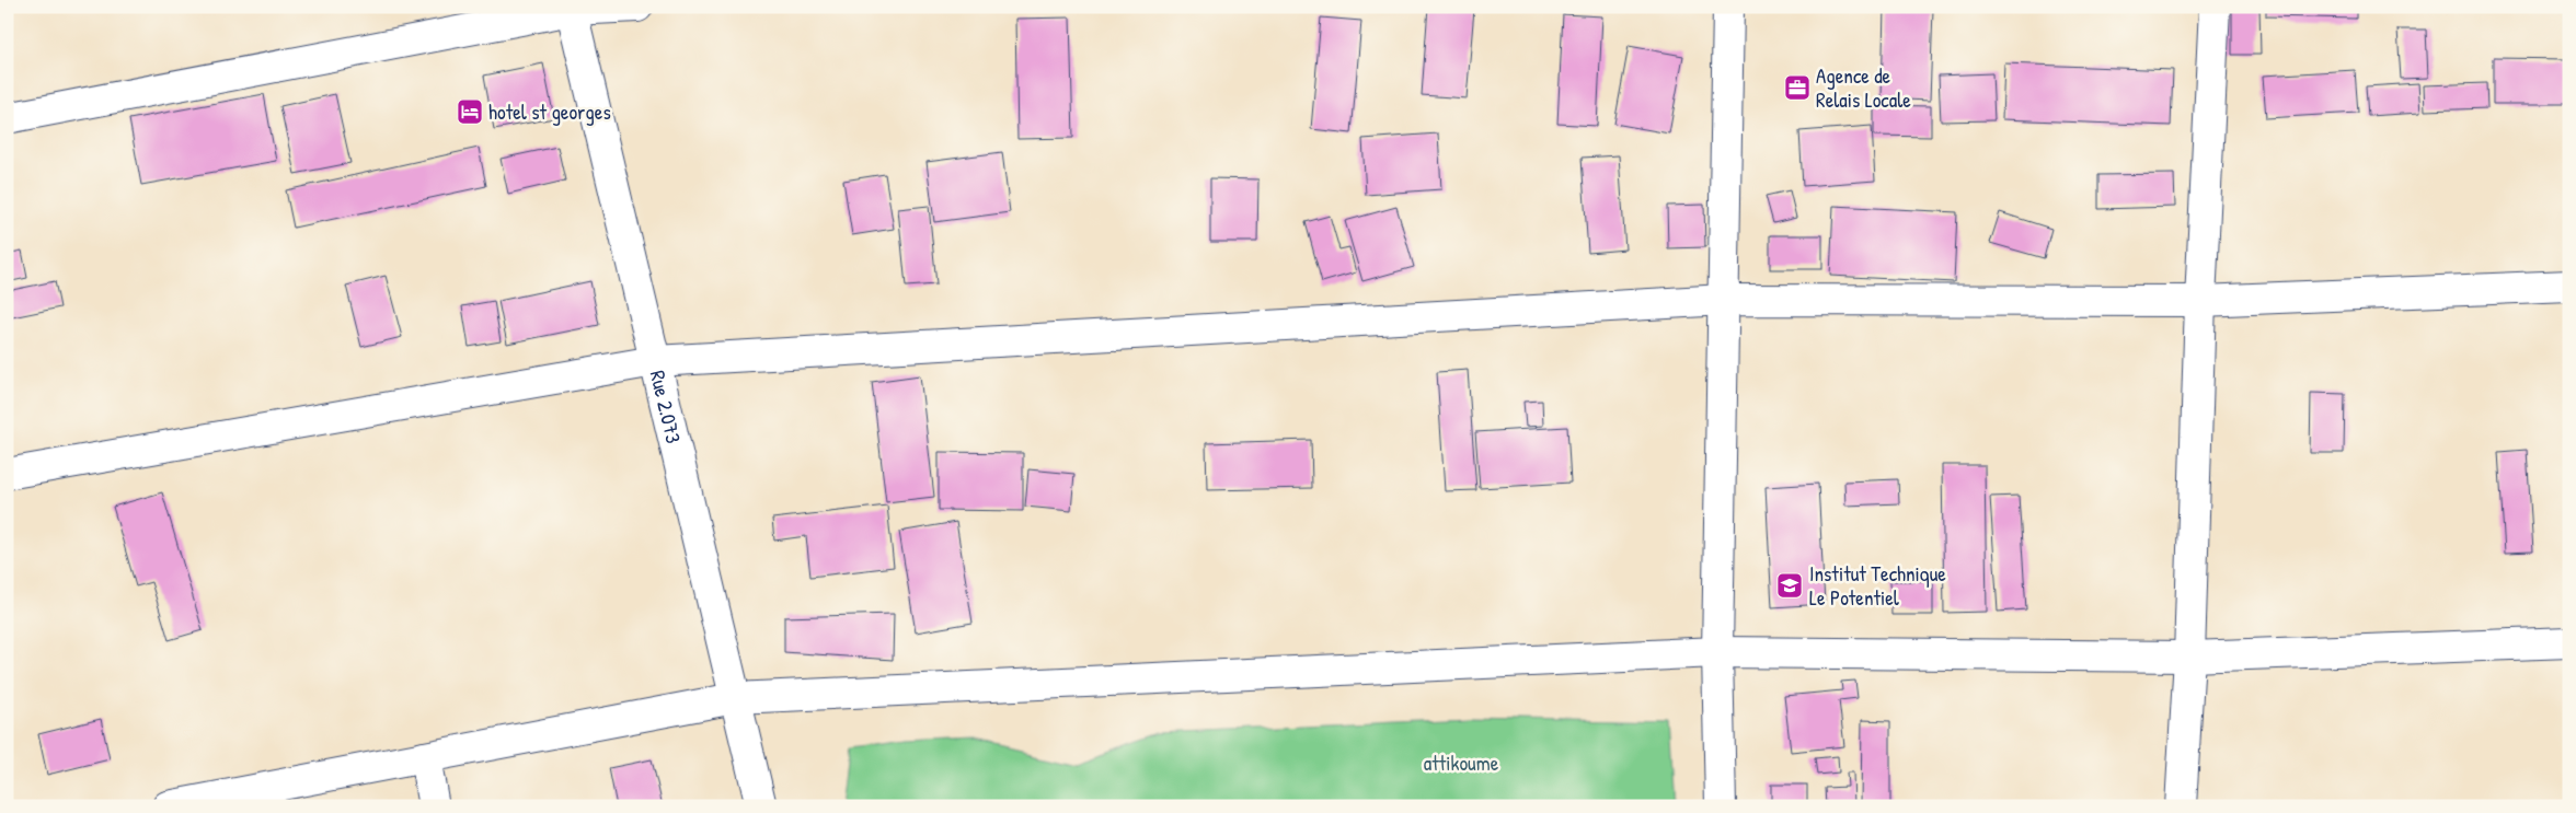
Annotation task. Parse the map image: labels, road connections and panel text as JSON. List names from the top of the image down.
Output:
{
  "streets": {
    "street": ["Rue 2.073"]
  },
  "parks": ["attikoume"],
  "places": {
    "office": ["Agence de Relais Locale"],
    "hotel": ["hotel st georges"],
    "school or university": ["Institut Technique Le Potentiel"]
  }
}
